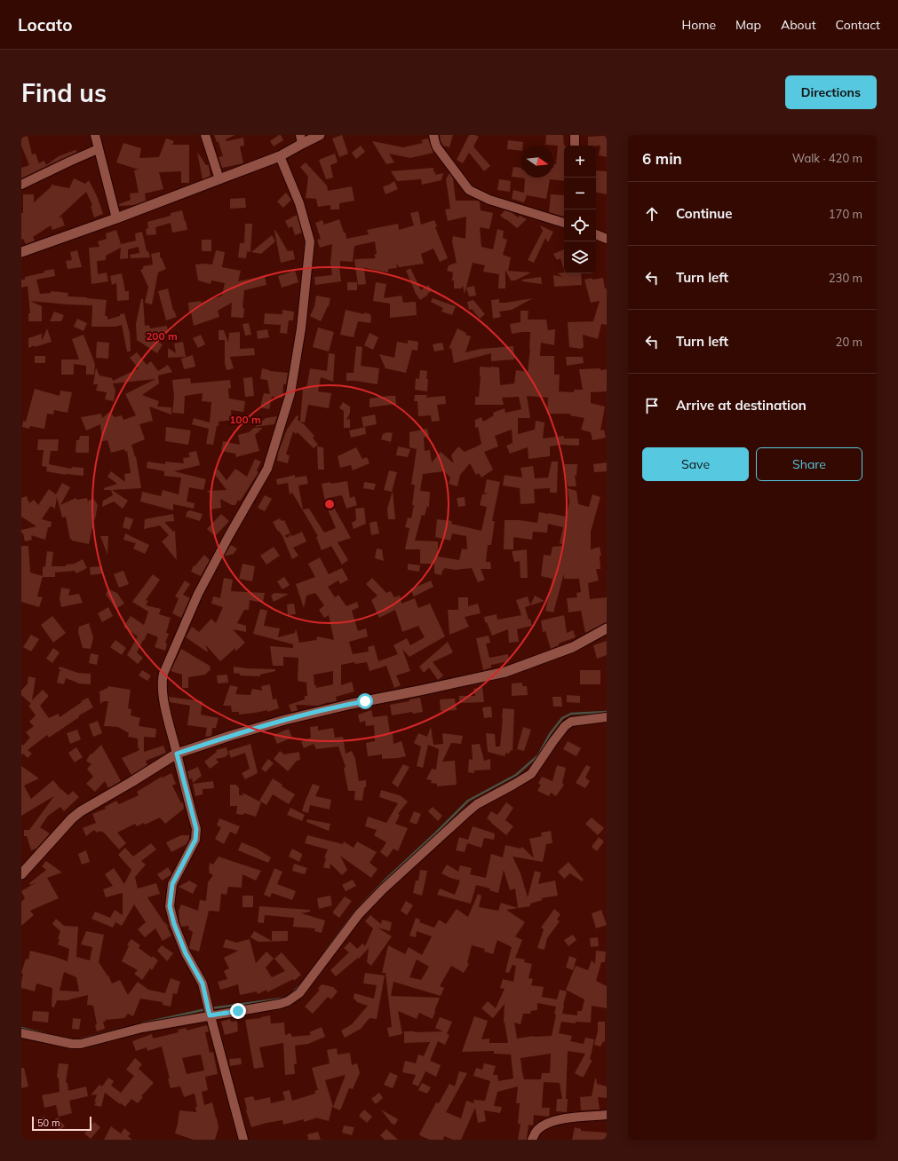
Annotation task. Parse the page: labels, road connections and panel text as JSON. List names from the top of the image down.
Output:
{
  "scale_bar": "50 m",
  "north": "right",
  "page": {
    "header": "Locato",
    "nav": [
      "Home",
      "Map",
      "About",
      "Contact"
    ],
    "buttons": [
      "Directions",
      ["Save", "Share"]
    ],
    "title": "Find us",
    "heading": ["6 min", "Walk · 420 m"],
    "map_buttons": ["+", "−"],
    "list": [
      ["Continue", "170 m"],
      ["Turn left", "230 m"],
      ["Turn left", "20 m"],
      "Arrive at destination"
    ],
    "scale": "50 m"
  },
  "rings": ["200 m", "100 m"]
}
